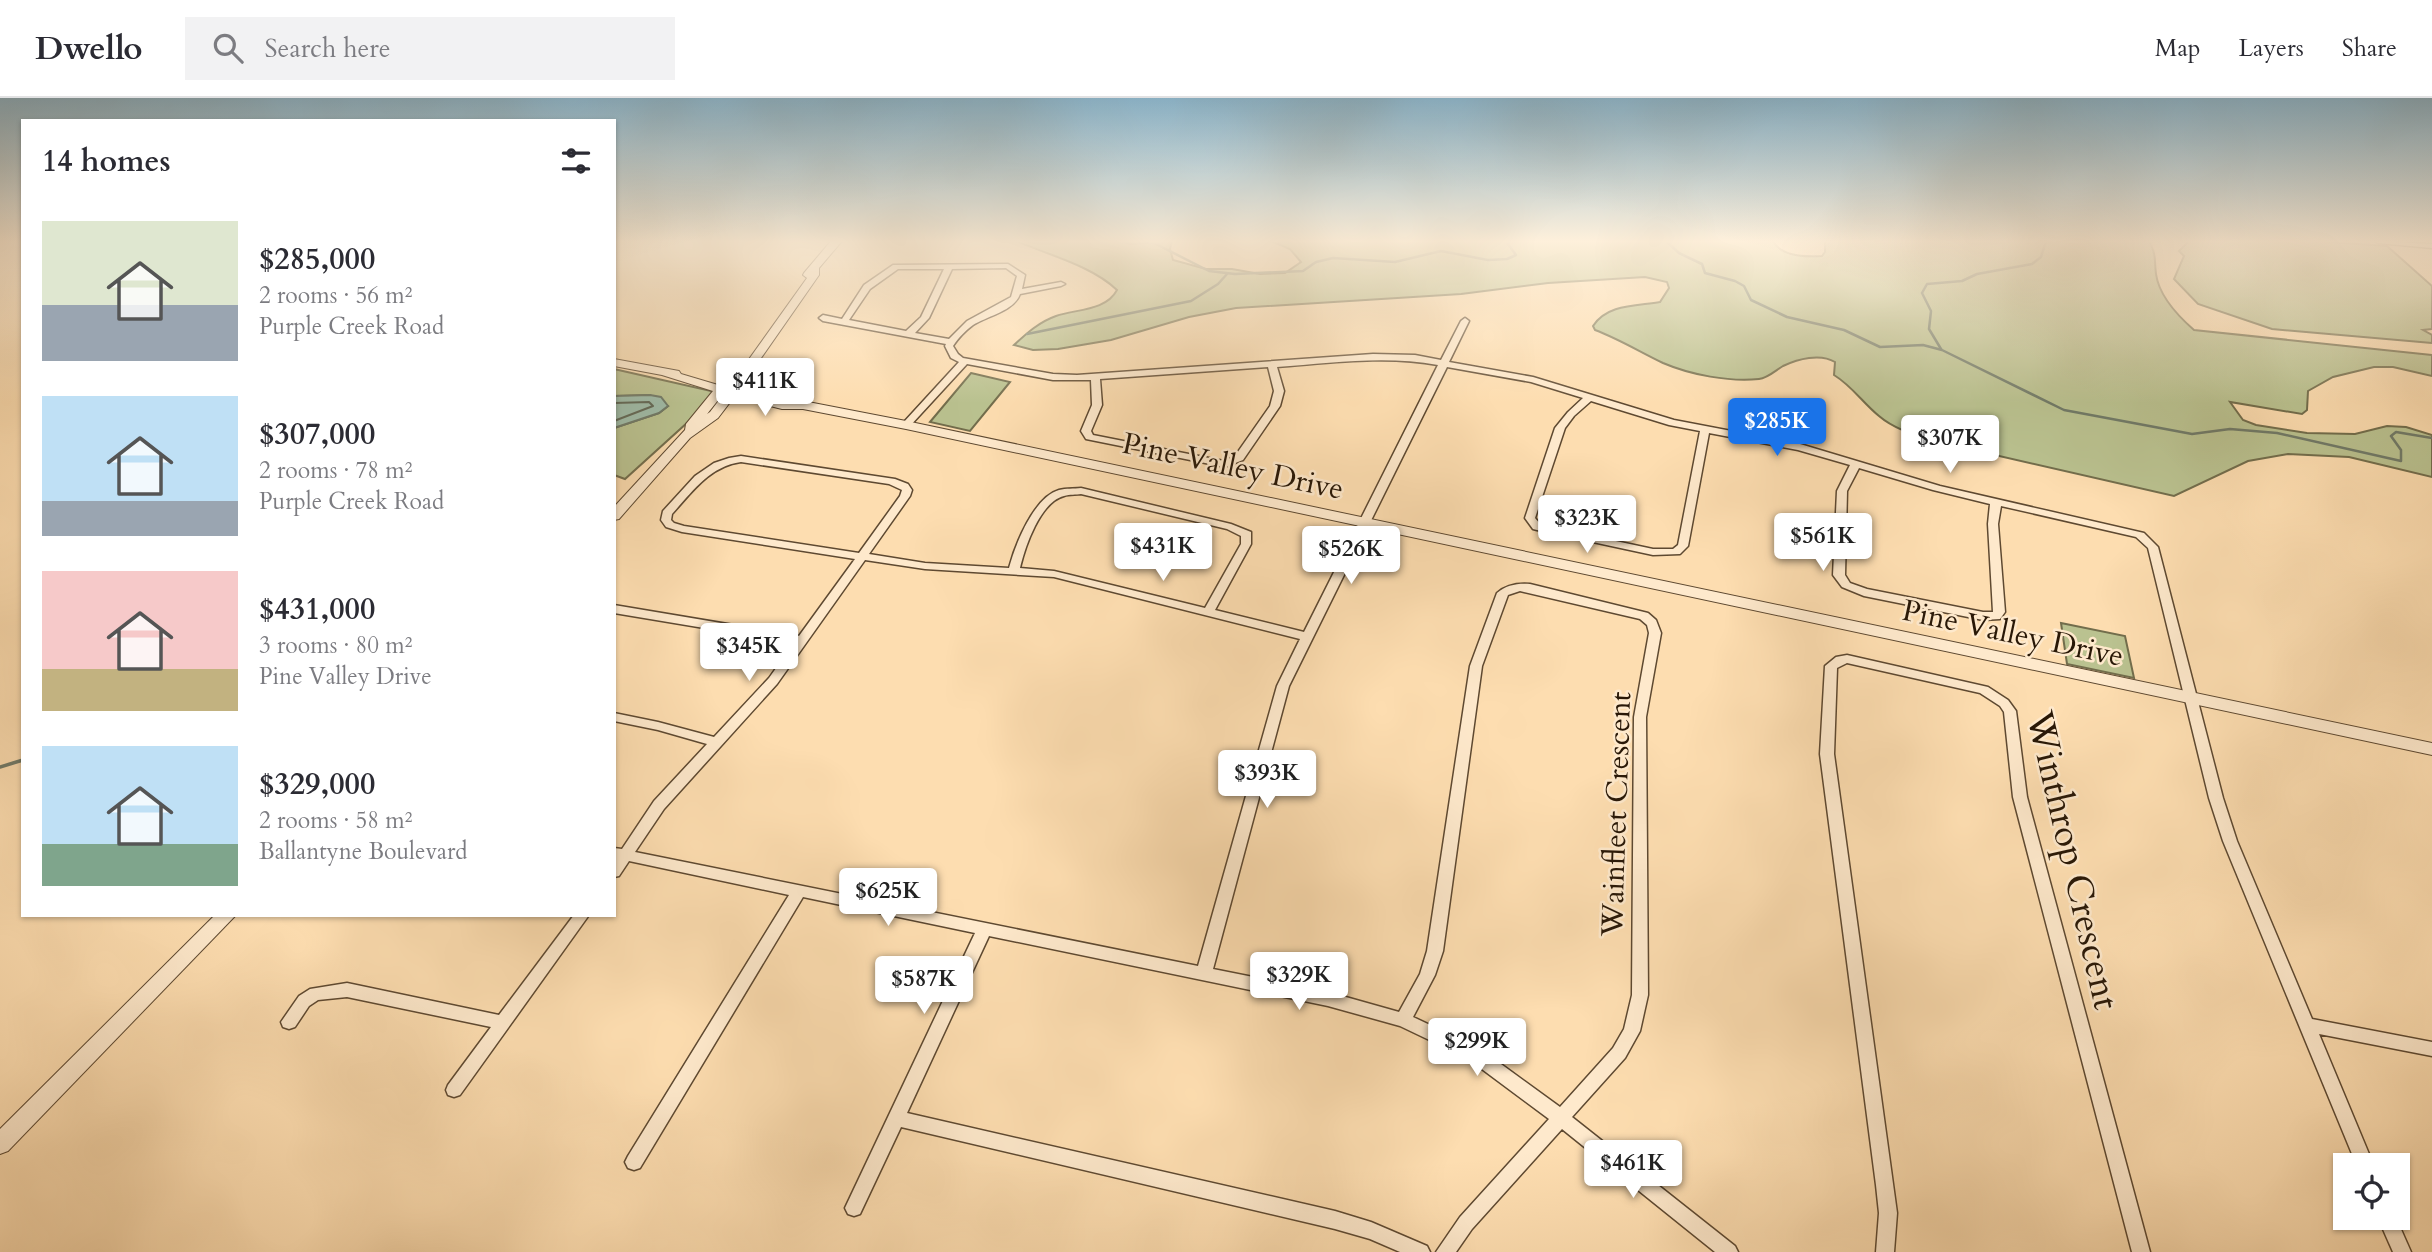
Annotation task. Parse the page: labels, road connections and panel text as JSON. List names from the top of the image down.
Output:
{
  "streets": {
    "street": ["Pine Valley Drive", "Wainfleet Crescent", "Winthrop Crescent"]
  },
  "page": {
    "header": "Dwello",
    "search": "Search here",
    "nav": ["Map", "Layers", "Share"],
    "heading": "14 homes",
    "list": [
      {
        "name": "$285,000",
        "note": "2 rooms · 56 m² · Purple Creek Road"
      },
      {
        "name": "$307,000",
        "note": "2 rooms · 78 m² · Purple Creek Road"
      },
      {
        "name": "$431,000",
        "note": "3 rooms · 80 m² · Pine Valley Drive"
      },
      {
        "name": "$329,000",
        "note": "2 rooms · 58 m² · Ballantyne Boulevard"
      }
    ],
    "price": [
      "$411K",
      "$285K",
      "$307K",
      "$323K",
      "$561K",
      "$431K",
      "$526K",
      "$345K",
      "$393K",
      "$625K",
      "$329K",
      "$587K",
      "$299K",
      "$461K"
    ]
  }
}
